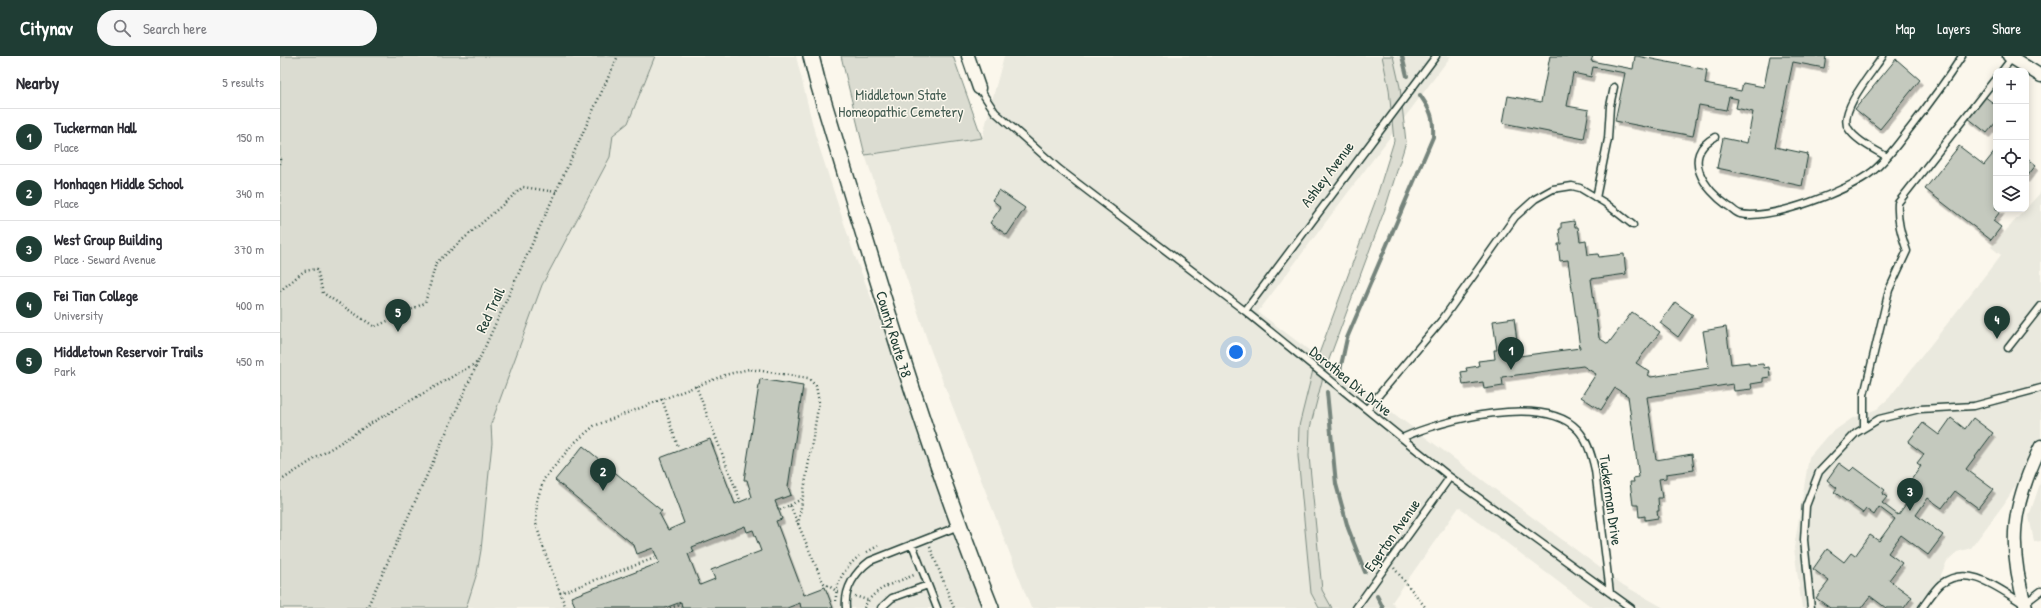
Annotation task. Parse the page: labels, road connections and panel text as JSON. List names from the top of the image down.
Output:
{
  "streets": {
    "street": ["County Route 78"],
    "lane": [
      "Ashley Avenue",
      "Dorothea Dix Drive",
      "Tuckerman Drive",
      "Egerton Avenue"
    ],
    "path": ["Red Trail"]
  },
  "crossings": [
    ["Ashley Avenue", "Dorothea Dix Drive"],
    ["Dorothea Dix Drive", "Tuckerman Drive"],
    ["Dorothea Dix Drive", "Egerton Avenue"]
  ],
  "parks": ["Middletown State Homeopathic Cemetery"],
  "page": {
    "header": "Citynav",
    "search": "Search here",
    "nav": ["Map", "Layers", "Share"],
    "heading": ["Nearby", "5 results"],
    "map_buttons": ["+", "−"],
    "list": [
      {
        "mark": "1",
        "name": "Tuckerman Hall",
        "note": "Place",
        "value": "150 m"
      },
      {
        "mark": "2",
        "name": "Monhagen Middle School",
        "note": "Place",
        "value": "340 m"
      },
      {
        "mark": "3",
        "name": "West Group Building",
        "note": "Place · Seward Avenue",
        "value": "370 m"
      },
      {
        "mark": "4",
        "name": "Fei Tian College",
        "note": "University",
        "value": "400 m"
      },
      {
        "mark": "5",
        "name": "Middletown Reservoir Trails",
        "note": "Park",
        "value": "450 m"
      }
    ],
    "pins": [
      "5",
      "4",
      "1",
      "2",
      "3"
    ]
  }
}
